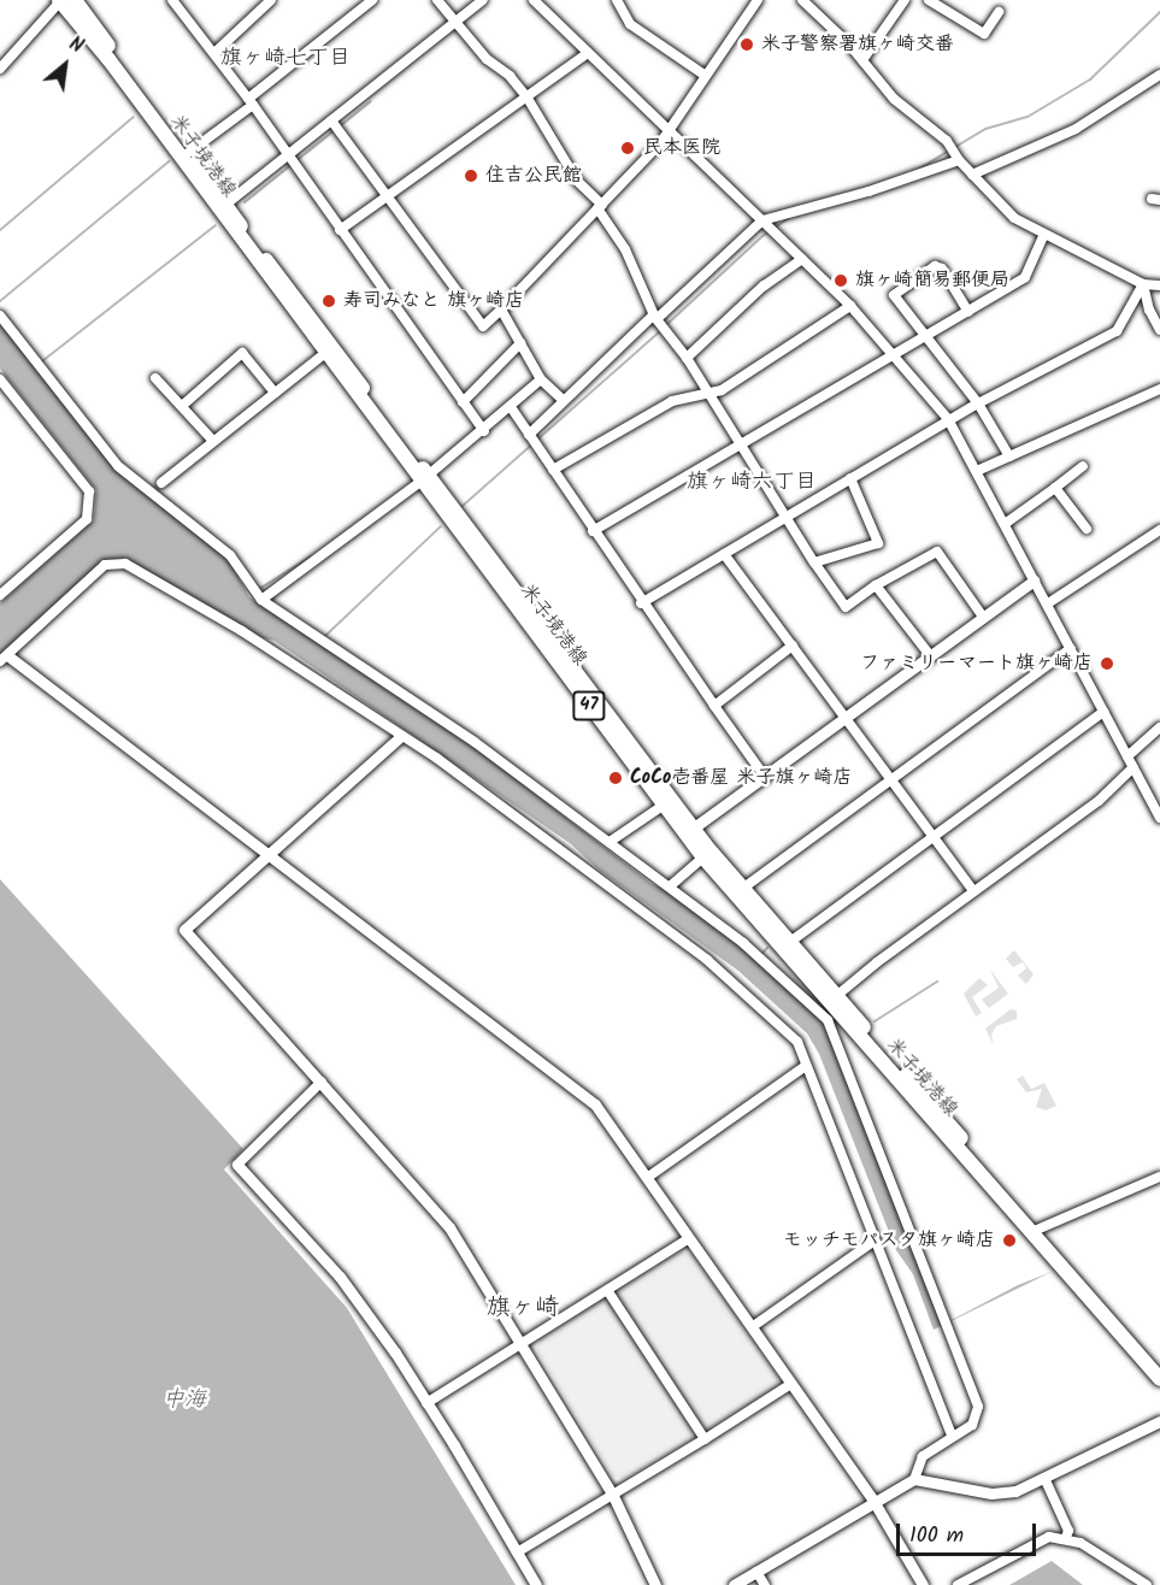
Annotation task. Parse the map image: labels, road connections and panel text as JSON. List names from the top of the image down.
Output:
{
  "streets": {
    "main road": ["米子境港線", "47"]
  },
  "districts": ["旗ヶ崎七丁目", "旗ヶ崎六丁目", "旗ヶ崎"],
  "water": ["中海"],
  "places": [
    "米子警察署旗ヶ崎交番",
    "民本医院",
    "住吉公民館",
    "旗ヶ崎簡易郵便局",
    "寿司みなと 旗ヶ崎店",
    "ファミリーマート旗ヶ崎店",
    "CoCo壱番屋 米子旗ヶ崎店",
    "モッチモパスタ旗ヶ崎店"
  ],
  "scale_bar": "100 m",
  "north": "top right"
}
